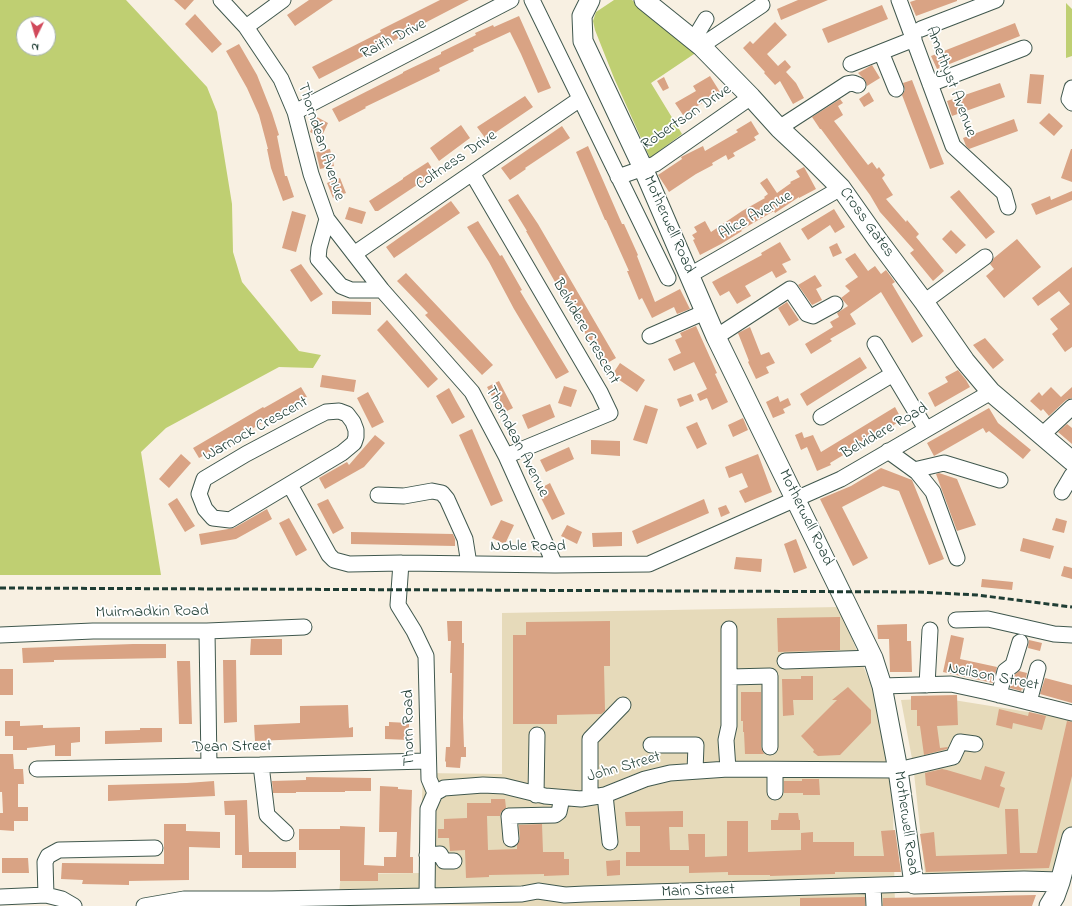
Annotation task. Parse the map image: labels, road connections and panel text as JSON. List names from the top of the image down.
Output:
{
  "streets": {
    "main road": ["Cross Gates", "Motherwell Road", "Main Street"],
    "street": [
      "Raith Drive",
      "Amethyst Avenue",
      "Robertson Drive",
      "Thorndean Avenue",
      "Coltness Drive",
      "Alice Avenue",
      "Belvidere Crescent",
      "Warnock Crescent",
      "Belvidere Road",
      "Noble Road",
      "Muirmadkin Road",
      "Neilson Street",
      "Thorn Road",
      "Dean Street",
      "John Street"
    ]
  },
  "crossings": [
    ["Raith Drive", "Thorndean Avenue"],
    ["Robertson Drive", "Cross Gates"],
    ["Robertson Drive", "Motherwell Road"],
    ["Thorndean Avenue", "Coltness Drive"],
    ["Thorndean Avenue", "Belvidere Crescent"],
    ["Thorndean Avenue", "Noble Road"],
    ["Coltness Drive", "Motherwell Road"],
    ["Coltness Drive", "Belvidere Crescent"],
    ["Alice Avenue", "Cross Gates"],
    ["Alice Avenue", "Motherwell Road"],
    ["Cross Gates", "Belvidere Road"],
    ["Motherwell Road", "Belvidere Road"],
    ["Motherwell Road", "Noble Road"],
    ["Motherwell Road", "Neilson Street"],
    ["Motherwell Road", "John Street"],
    ["Motherwell Road", "Main Street"],
    ["Warnock Crescent", "Noble Road"],
    ["Belvidere Road", "Noble Road"],
    ["Noble Road", "Thorn Road"],
    ["Thorn Road", "Dean Street"],
    ["Thorn Road", "John Street"]
  ],
  "north": "bottom"
}
